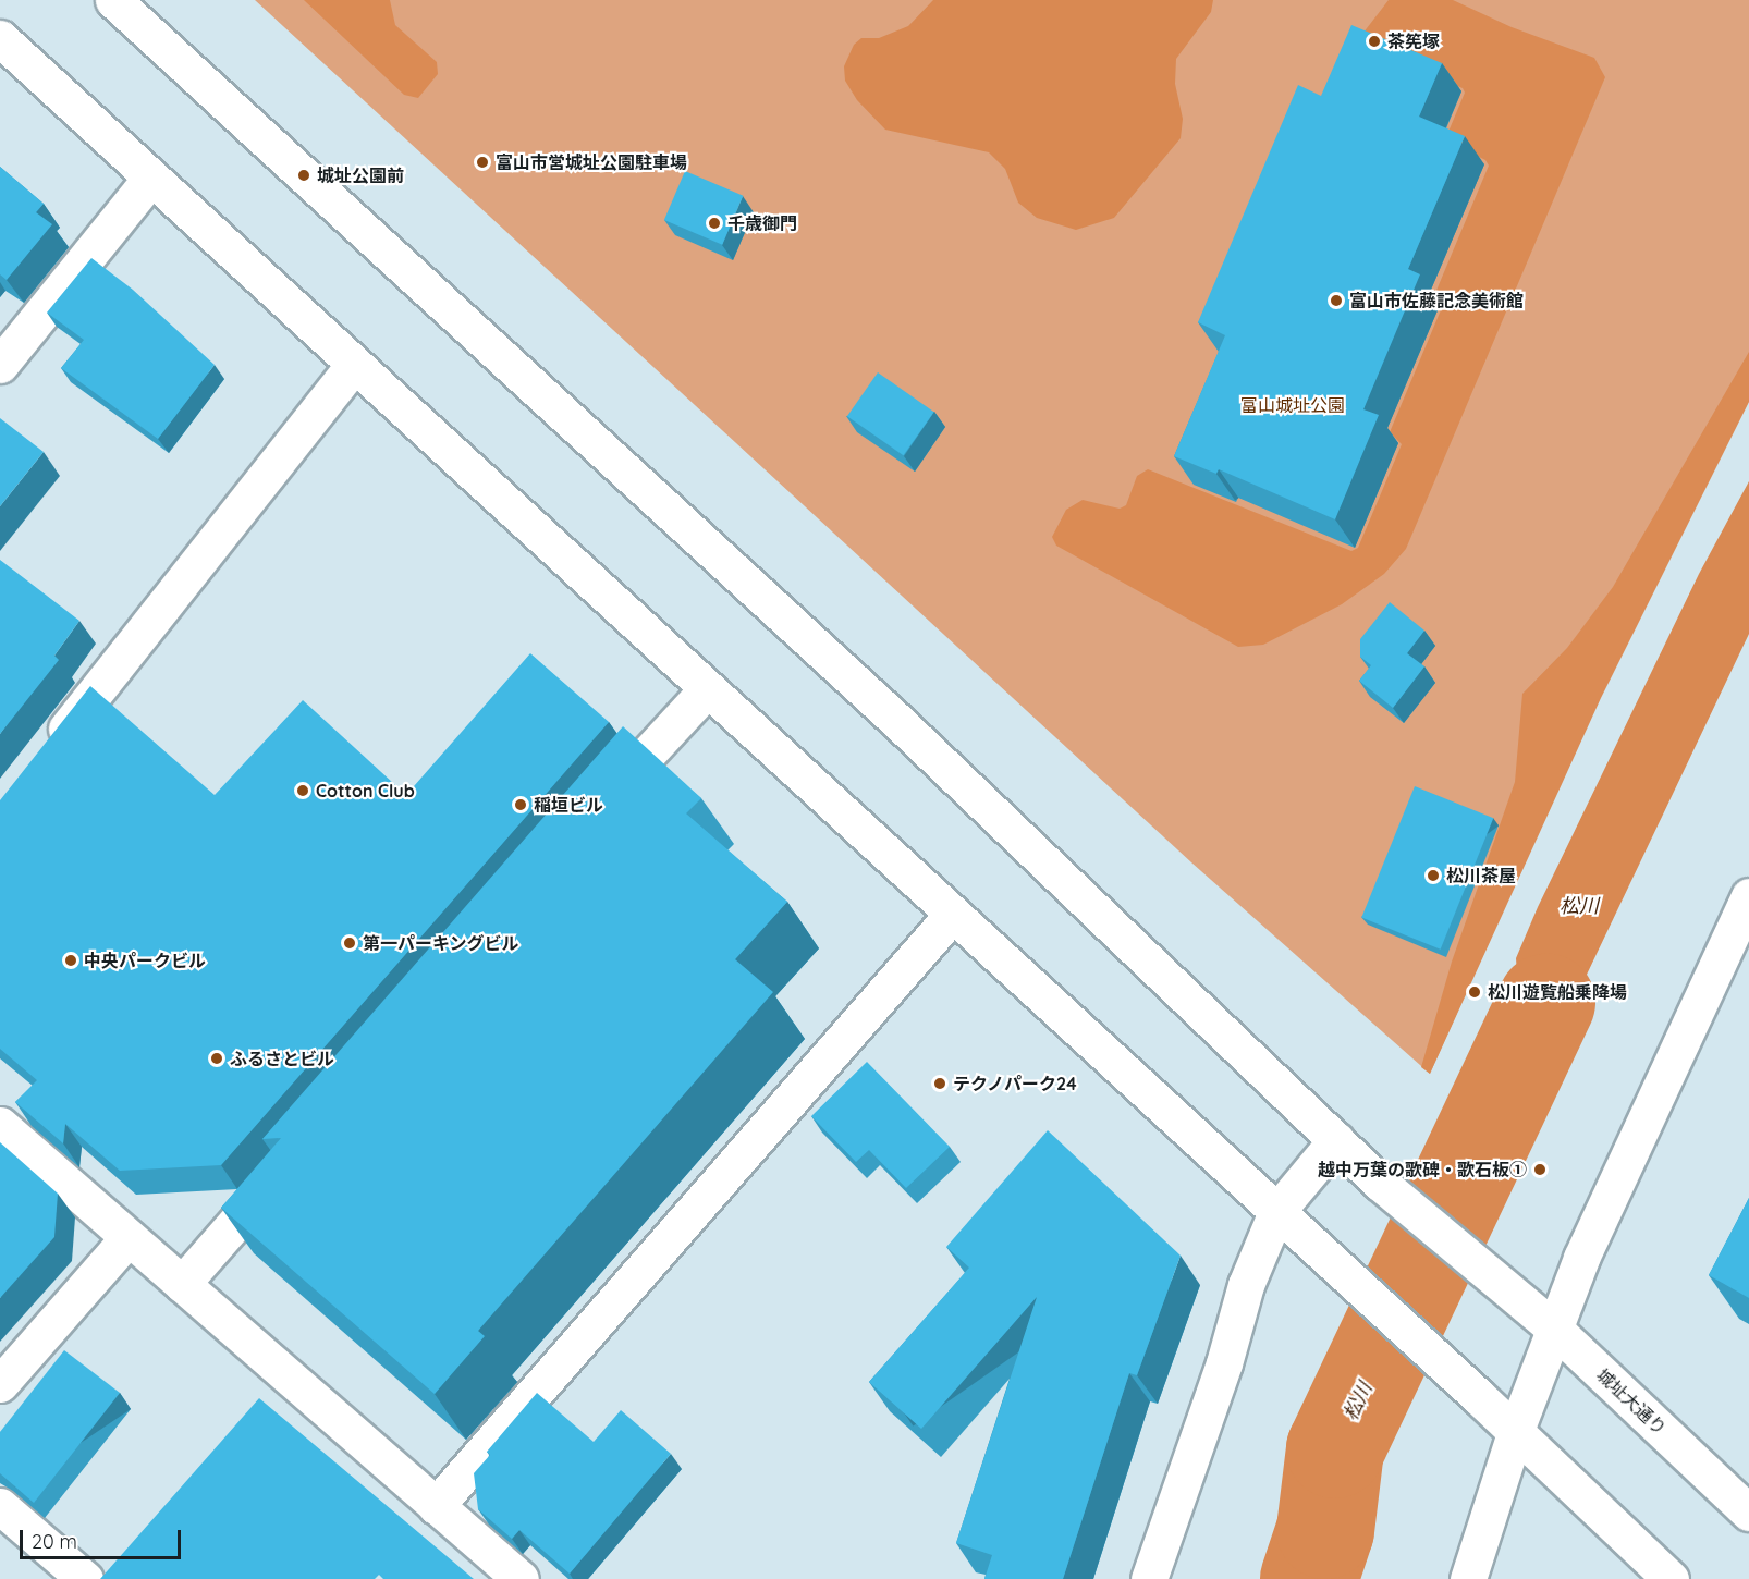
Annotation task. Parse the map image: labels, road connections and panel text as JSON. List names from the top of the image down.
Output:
{
  "streets": {
    "street": ["城址大通り"]
  },
  "water": ["松川"],
  "parks": ["富山城址公園"],
  "places": [
    "茶筅塚",
    "富山市営城址公園駐車場",
    "城址公園前",
    "千歳御門",
    "富山市佐藤記念美術館",
    "Cotton Club",
    "稲垣ビル",
    "松川茶屋",
    "第一パーキングビル",
    "中央パークビル",
    "松川遊覧船乗降場",
    "ふるさとビル",
    "テクノパーク24",
    "越中万葉の歌碑・歌石板①"
  ],
  "scale_bar": "20 m"
}
